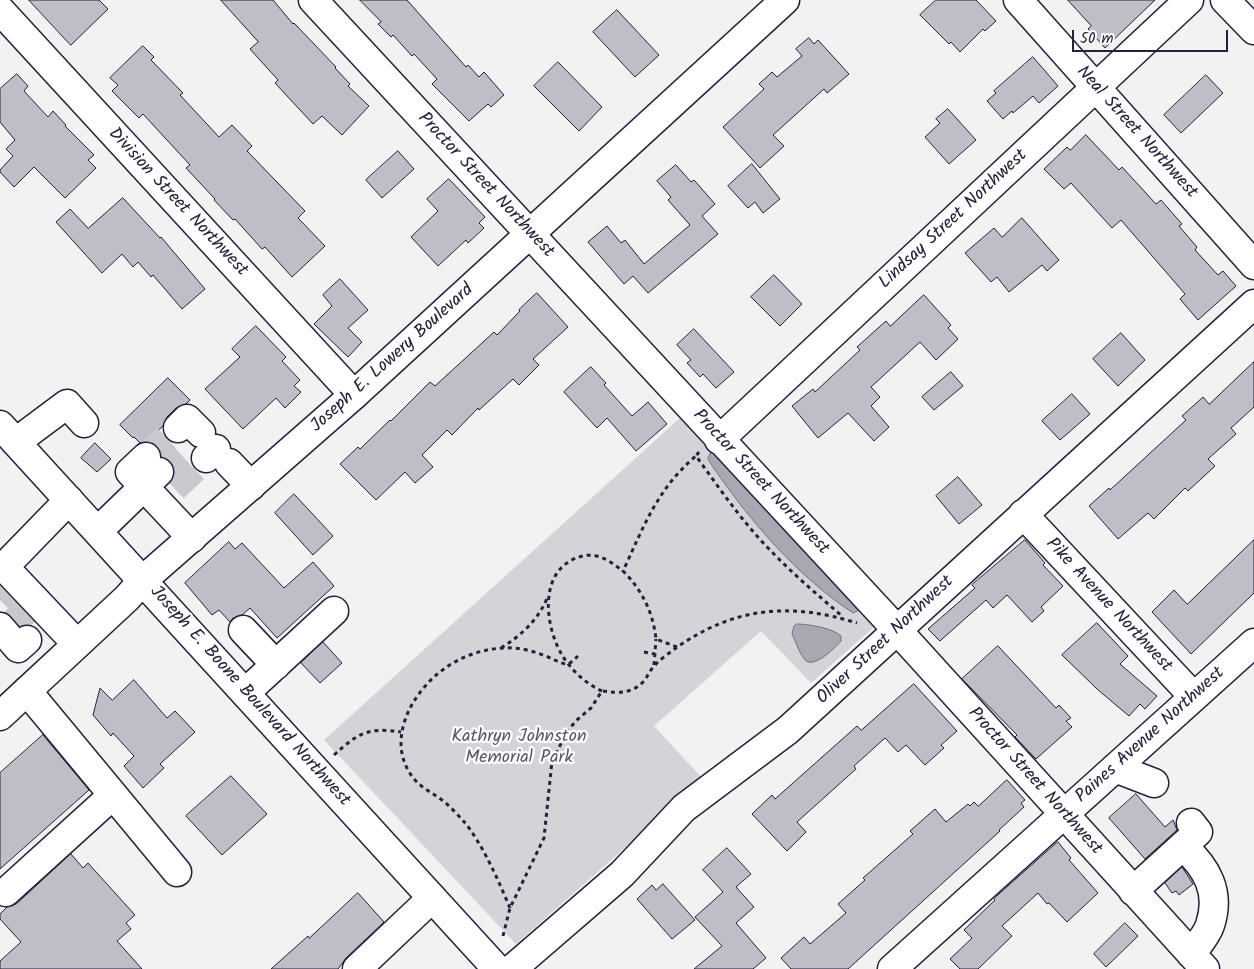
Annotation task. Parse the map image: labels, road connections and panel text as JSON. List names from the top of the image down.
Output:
{
  "streets": {
    "street": [
      "Neal Street Northwest",
      "Proctor Street Northwest",
      "Division Street Northwest",
      "Lindsay Street Northwest",
      "Joseph E. Lowery Boulevard",
      "Pike Avenue Northwest",
      "Oliver Street Northwest",
      "Joseph E. Boone Boulevard Northwest",
      "Paines Avenue Northwest"
    ]
  },
  "crossings": [
    ["Neal Street Northwest", "Lindsay Street Northwest"],
    ["Proctor Street Northwest", "Lindsay Street Northwest"],
    ["Proctor Street Northwest", "Joseph E. Lowery Boulevard"],
    ["Proctor Street Northwest", "Oliver Street Northwest"],
    ["Proctor Street Northwest", "Paines Avenue Northwest"],
    ["Division Street Northwest", "Joseph E. Lowery Boulevard"],
    ["Joseph E. Lowery Boulevard", "Joseph E. Boone Boulevard Northwest"],
    ["Pike Avenue Northwest", "Oliver Street Northwest"],
    ["Pike Avenue Northwest", "Paines Avenue Northwest"]
  ],
  "parks": ["Kathryn Johnston Memorial Park"],
  "scale_bar": "50 m"
}
